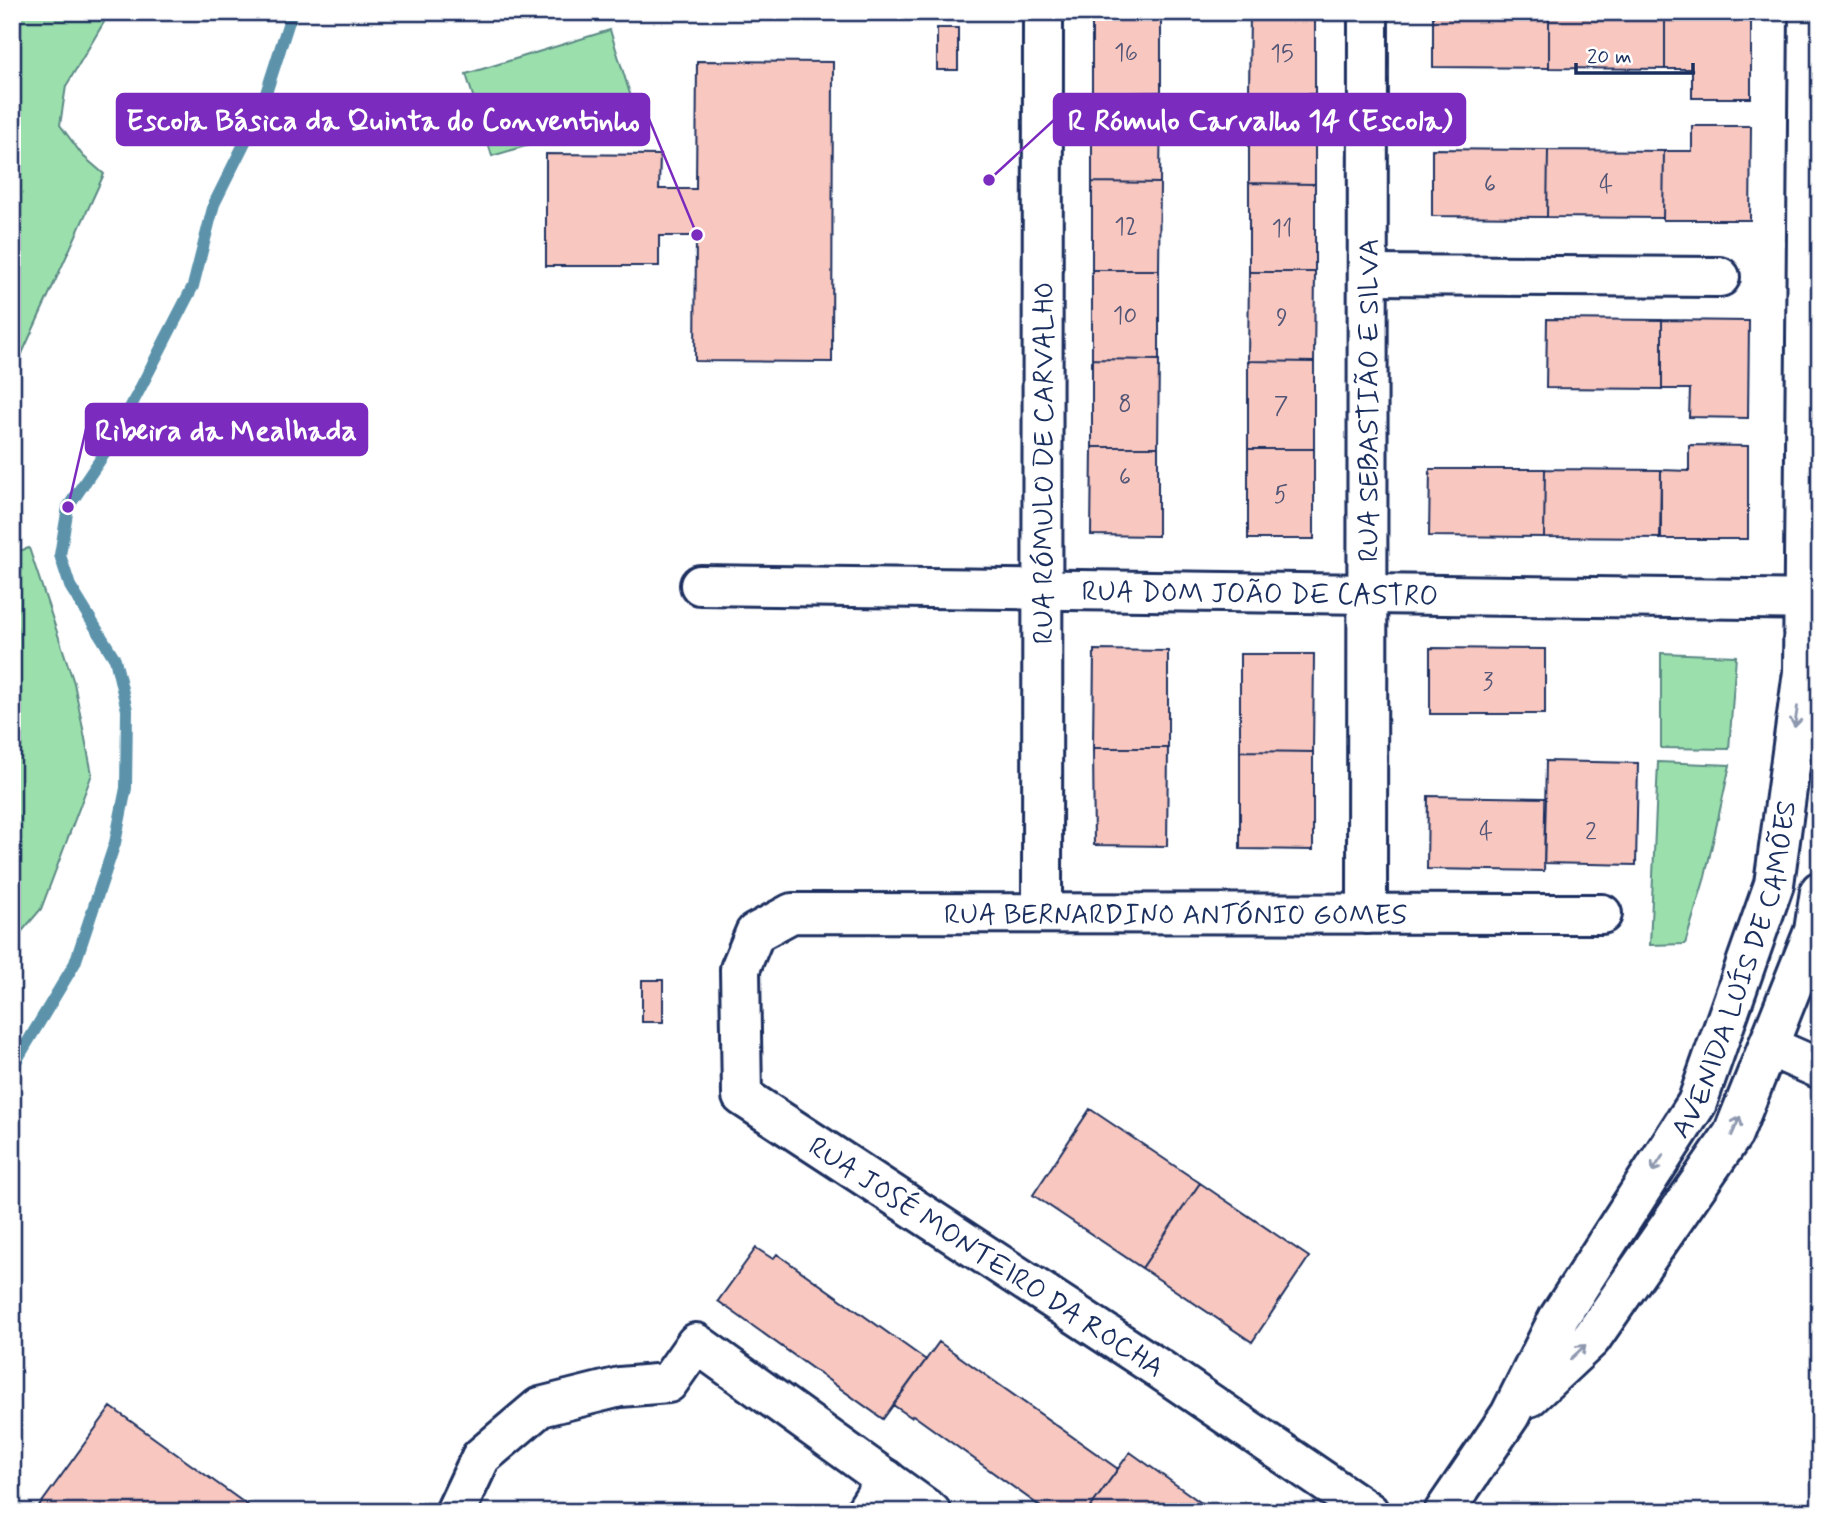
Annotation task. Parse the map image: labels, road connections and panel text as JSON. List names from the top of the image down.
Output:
{
  "streets": {
    "street": [
      "RUA SEBASTIÃO E SILVA",
      "RUA RÓMULO DE CARVALHO",
      "RUA DOM JOÃO DE CASTRO",
      "RUA BERNARDINO ANTÓNIO GOMES",
      "AVENIDA LUÍS DE CAMÕES",
      "RUA JOSÉ MONTEIRO DA ROCHA"
    ]
  },
  "crossings": [
    ["RUA SEBASTIÃO E SILVA", "RUA DOM JOÃO DE CASTRO"],
    ["RUA SEBASTIÃO E SILVA", "RUA BERNARDINO ANTÓNIO GOMES"],
    ["RUA RÓMULO DE CARVALHO", "RUA DOM JOÃO DE CASTRO"],
    ["RUA RÓMULO DE CARVALHO", "RUA BERNARDINO ANTÓNIO GOMES"],
    ["RUA DOM JOÃO DE CASTRO", "AVENIDA LUÍS DE CAMÕES"],
    ["RUA BERNARDINO ANTÓNIO GOMES", "RUA JOSÉ MONTEIRO DA ROCHA"]
  ],
  "places": ["R Rómulo Carvalho 14 (Escola)", "Escola Básica da Quinta do Conventinho", "Ribeira da Mealhada"],
  "house_numbers": [
    "16",
    "15",
    "6",
    "4",
    "12",
    "11",
    "10",
    "9",
    "8",
    "7",
    "6",
    "5",
    "3",
    "4",
    "2"
  ],
  "scale_bar": "20 m"
}
